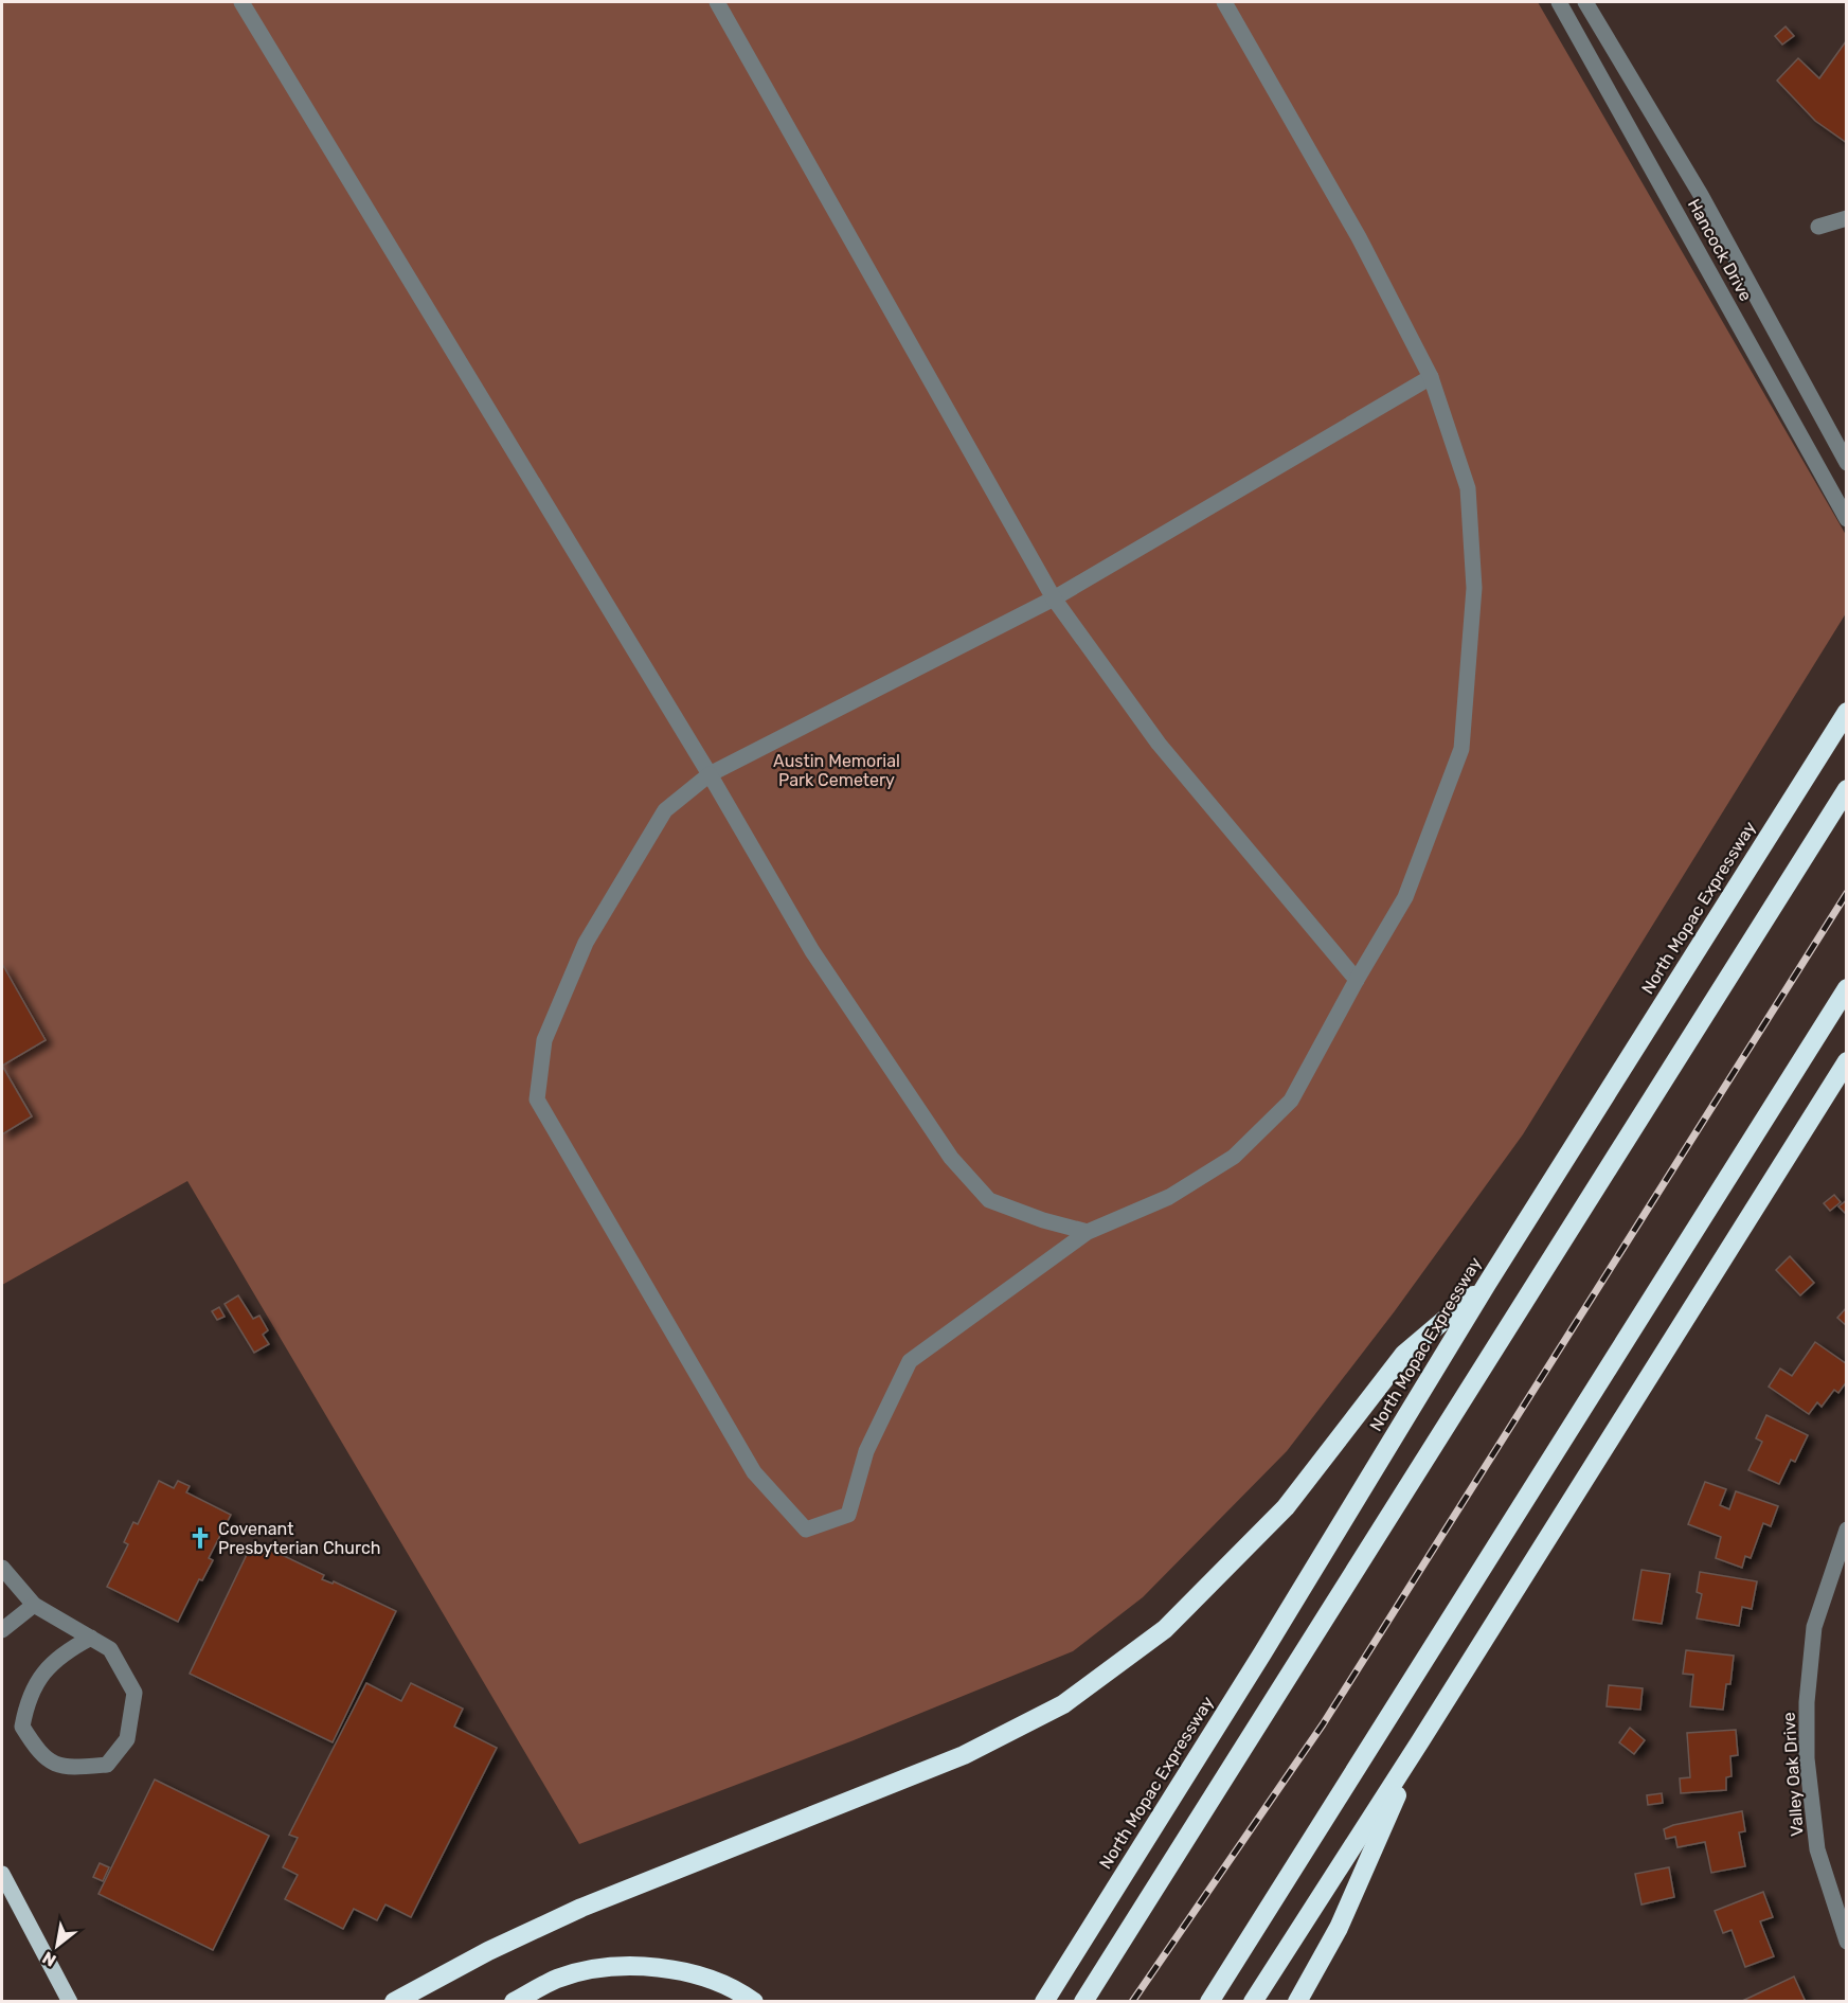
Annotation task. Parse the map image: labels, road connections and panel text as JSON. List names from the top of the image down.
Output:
{
  "streets": {
    "highway": ["North Mopac Expressway"],
    "street": ["Hancock Drive", "Valley Oak Drive"]
  },
  "parks": ["Austin Memorial Park Cemetery"],
  "places": {
    "church": ["Covenant Presbyterian Church"]
  },
  "north": "bottom left"
}
